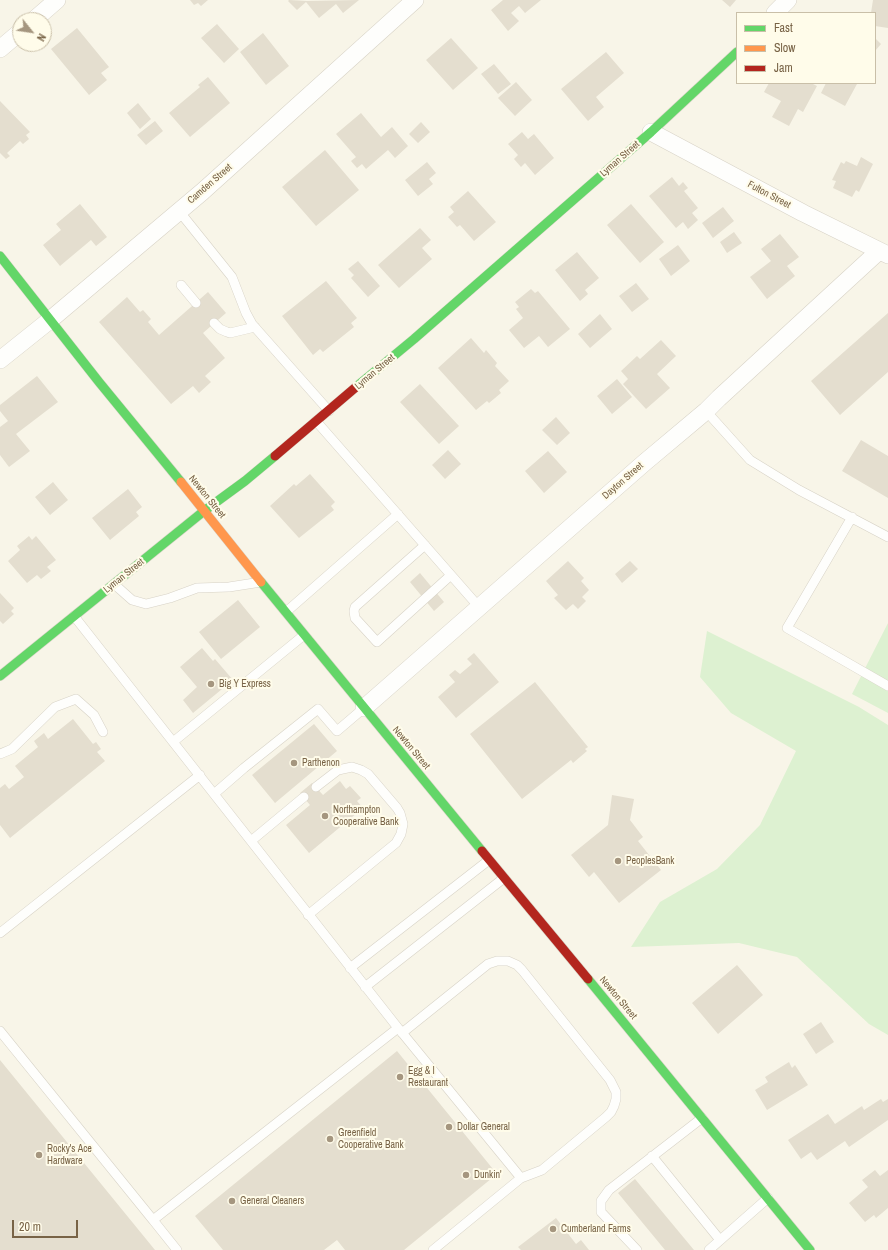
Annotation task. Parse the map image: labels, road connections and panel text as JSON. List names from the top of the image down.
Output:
{
  "streets": {
    "main road": ["Lyman Street", "Newton Street"],
    "street": ["Camden Street", "Fulton Street", "Dayton Street"]
  },
  "crossings": [
    ["Lyman Street", "Fulton Street"],
    ["Lyman Street", "Newton Street"],
    ["Camden Street", "Newton Street"],
    ["Fulton Street", "Dayton Street"],
    ["Dayton Street", "Newton Street"]
  ],
  "places": [
    "Big Y Express",
    "Parthenon",
    "Northampton Cooperative Bank",
    "PeoplesBank",
    "Egg & I Restaurant",
    "Dollar General",
    "Greenfield Cooperative Bank",
    "Rocky's Ace Hardware",
    "Dunkin'",
    "General Cleaners",
    "Cumberland Farms"
  ],
  "legend": ["Fast", "Slow", "Jam"],
  "scale_bar": "20 m",
  "north": "bottom right"
}
